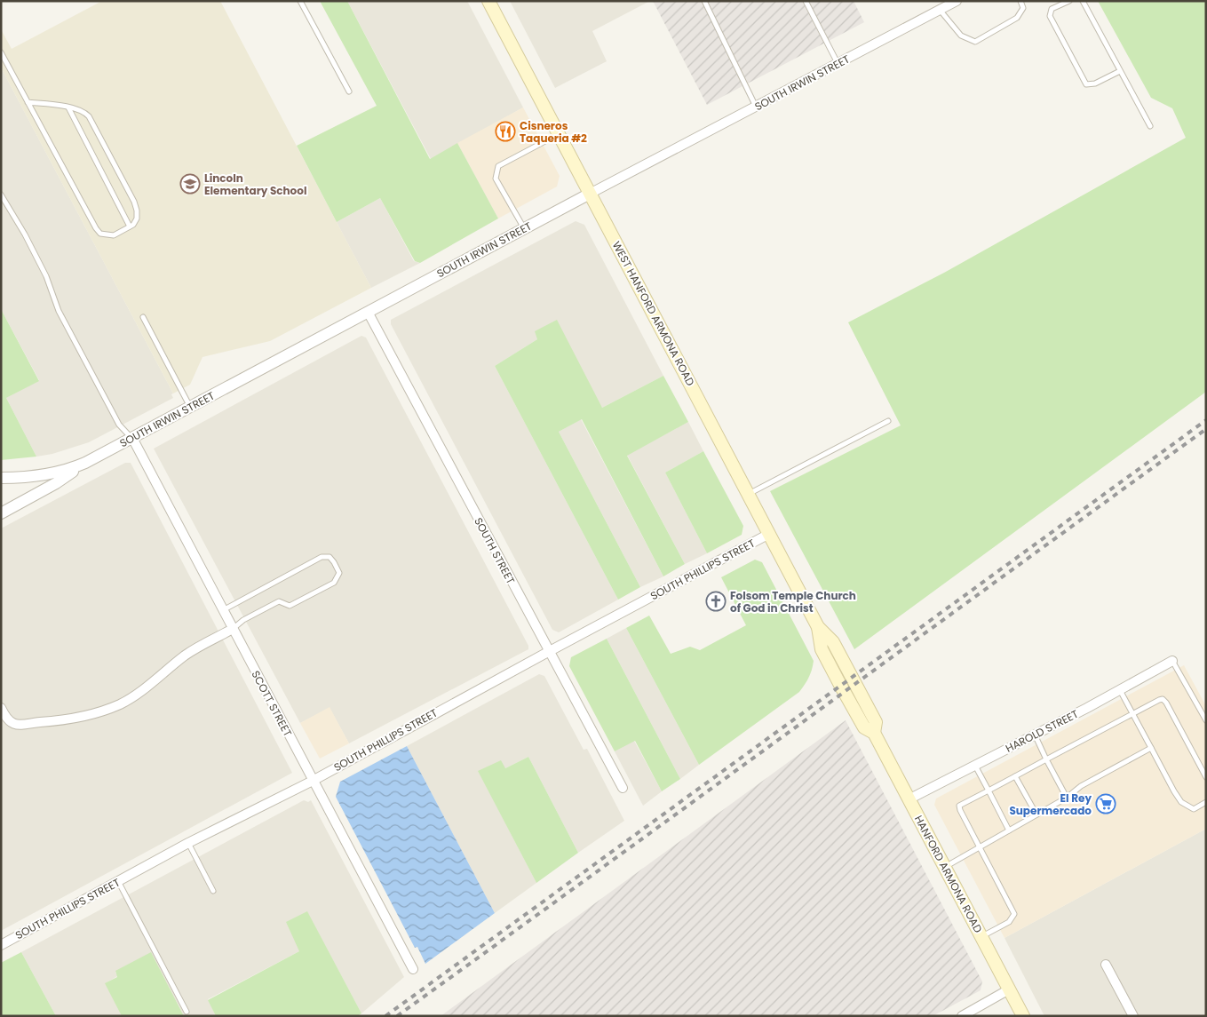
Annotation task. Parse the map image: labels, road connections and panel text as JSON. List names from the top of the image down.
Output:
{
  "streets": {
    "main road": ["WEST HANFORD ARMONA ROAD", "HANFORD ARMONA ROAD"],
    "street": [
      "SOUTH IRWIN STREET",
      "SOUTH STREET",
      "SOUTH PHILLIPS STREET",
      "SCOTT STREET",
      "HAROLD STREET"
    ]
  },
  "crossings": [
    ["SOUTH IRWIN STREET", "WEST HANFORD ARMONA ROAD"],
    ["SOUTH IRWIN STREET", "SOUTH STREET"],
    ["SOUTH IRWIN STREET", "SCOTT STREET"],
    ["WEST HANFORD ARMONA ROAD", "SOUTH PHILLIPS STREET"],
    ["WEST HANFORD ARMONA ROAD", "HANFORD ARMONA ROAD"],
    ["SOUTH STREET", "SOUTH PHILLIPS STREET"],
    ["SOUTH PHILLIPS STREET", "SCOTT STREET"],
    ["HAROLD STREET", "HANFORD ARMONA ROAD"]
  ],
  "places": {
    "restaurant": ["Cisneros Taqueria #2"],
    "school or university": ["Lincoln Elementary School"],
    "church": ["Folsom Temple Church of God in Christ"],
    "supermarket": ["El Rey Supermercado"]
  }
}
